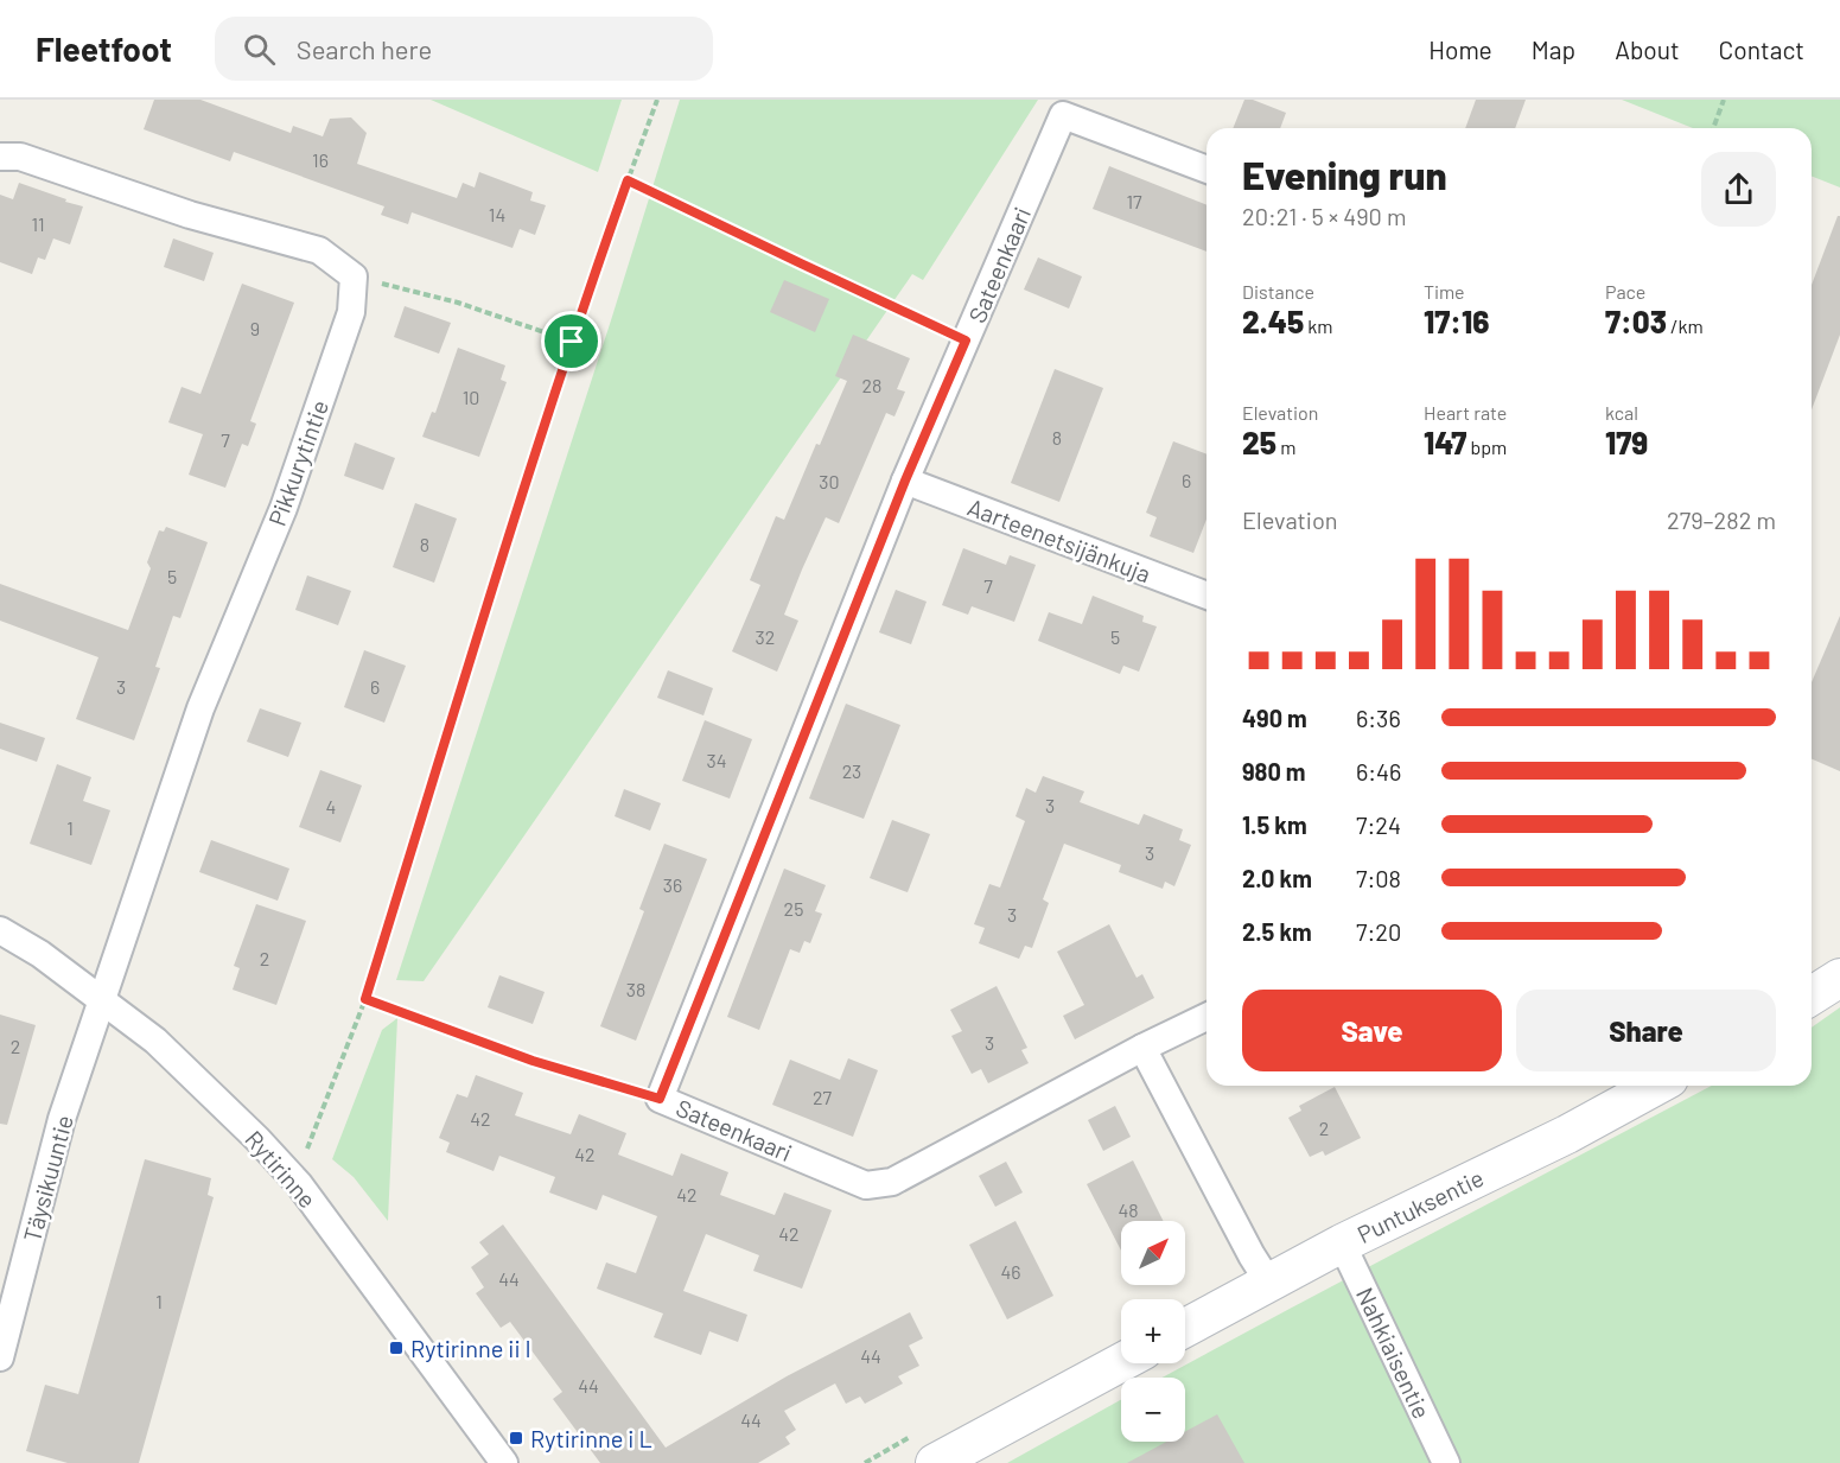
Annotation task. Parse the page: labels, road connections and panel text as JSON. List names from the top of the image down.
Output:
{
  "streets": {
    "street": [
      "Sateenkaari",
      "Pikkurytintie",
      "Aarteenetsijänkuja",
      "Rytirinne",
      "Täysikuuntie",
      "Puntuksentie",
      "Nahkiaisentie"
    ]
  },
  "crossings": [
    ["Sateenkaari", "Aarteenetsijänkuja"],
    ["Pikkurytintie", "Rytirinne"],
    ["Pikkurytintie", "Täysikuuntie"],
    ["Rytirinne", "Täysikuuntie"],
    ["Puntuksentie", "Nahkiaisentie"]
  ],
  "places": {
    "transit": ["Rytirinne ii I", "Rytirinne i L"]
  },
  "house_numbers": [
    "16",
    "17",
    "14",
    "11",
    "9",
    "28",
    "10",
    "8",
    "7",
    "6",
    "30",
    "8",
    "5",
    "7",
    "32",
    "5",
    "3",
    "6",
    "34",
    "23",
    "3",
    "4",
    "1",
    "3",
    "36",
    "25",
    "3",
    "2",
    "38",
    "3",
    "2",
    "27",
    "42",
    "2",
    "42",
    "42",
    "48",
    "42",
    "46",
    "44",
    "1",
    "44",
    "44",
    "44"
  ],
  "north": "top right",
  "page": {
    "header": "Fleetfoot",
    "search": "Search here",
    "nav": [
      "Home",
      "Map",
      "About",
      "Contact"
    ],
    "heading": ["Evening run", "20:21 · 5 × 490 m"],
    "stats": [
      ["Distance", "2.45 km"],
      ["Time", "17:16"],
      ["Pace", "7:03 /km"],
      ["Elevation", "25 m"],
      ["Heart rate", "147 bpm"],
      ["kcal", "179"]
    ],
    "chart": ["Elevation", "279–282 m"],
    "list": [
      {
        "name": "490 m",
        "note": "6:36"
      },
      {
        "name": "980 m",
        "note": "6:46"
      },
      {
        "name": "1.5 km",
        "note": "7:24"
      },
      {
        "name": "2.0 km",
        "note": "7:08"
      },
      {
        "name": "2.5 km",
        "note": "7:20"
      }
    ],
    "buttons": ["Save", "Share"],
    "map_buttons": ["+", "−"]
  }
}
